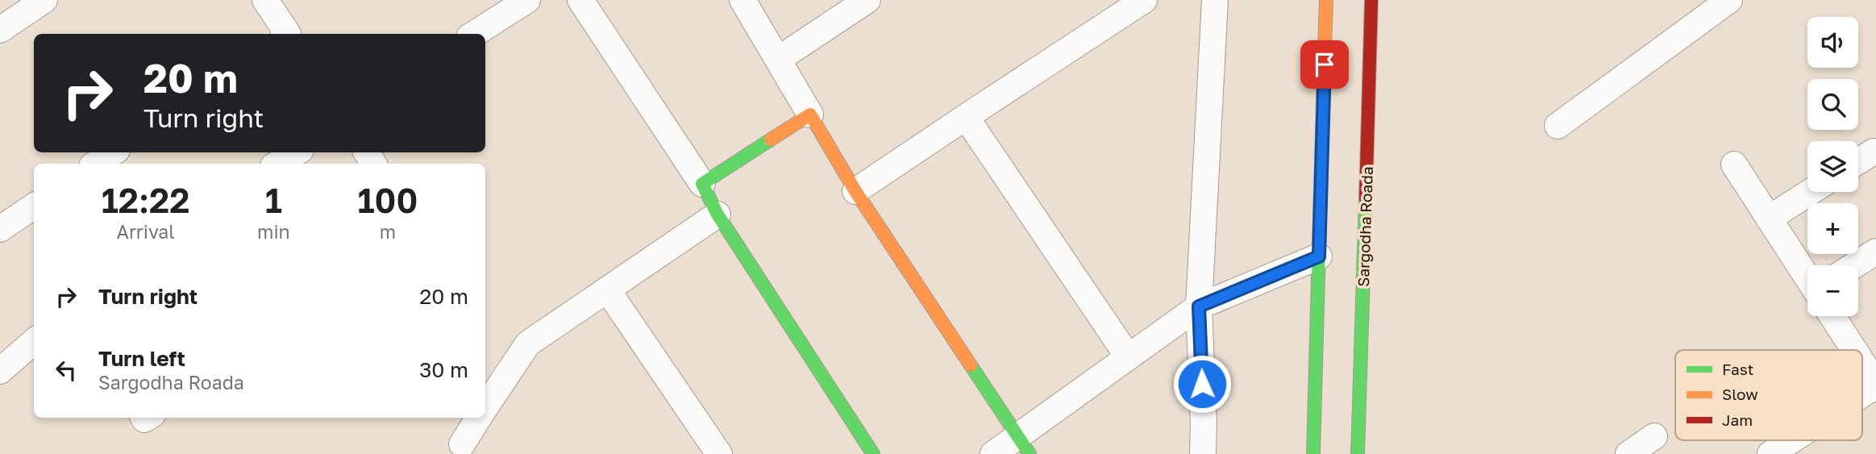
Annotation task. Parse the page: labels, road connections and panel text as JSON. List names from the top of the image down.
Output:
{
  "streets": {
    "main road": ["Sargodha Roada"]
  },
  "legend": ["Fast", "Slow", "Jam"],
  "page": {
    "map_buttons": ["+", "−"],
    "turn": ["20 m", "Turn right"],
    "eta": [
      "12:22",
      "Arrival",
      "1",
      "min",
      "100",
      "m"
    ],
    "list": [
      {
        "name": "Turn right",
        "value": "20 m"
      },
      {
        "name": "Turn left",
        "note": "Sargodha Roada",
        "value": "30 m"
      }
    ]
  }
}
